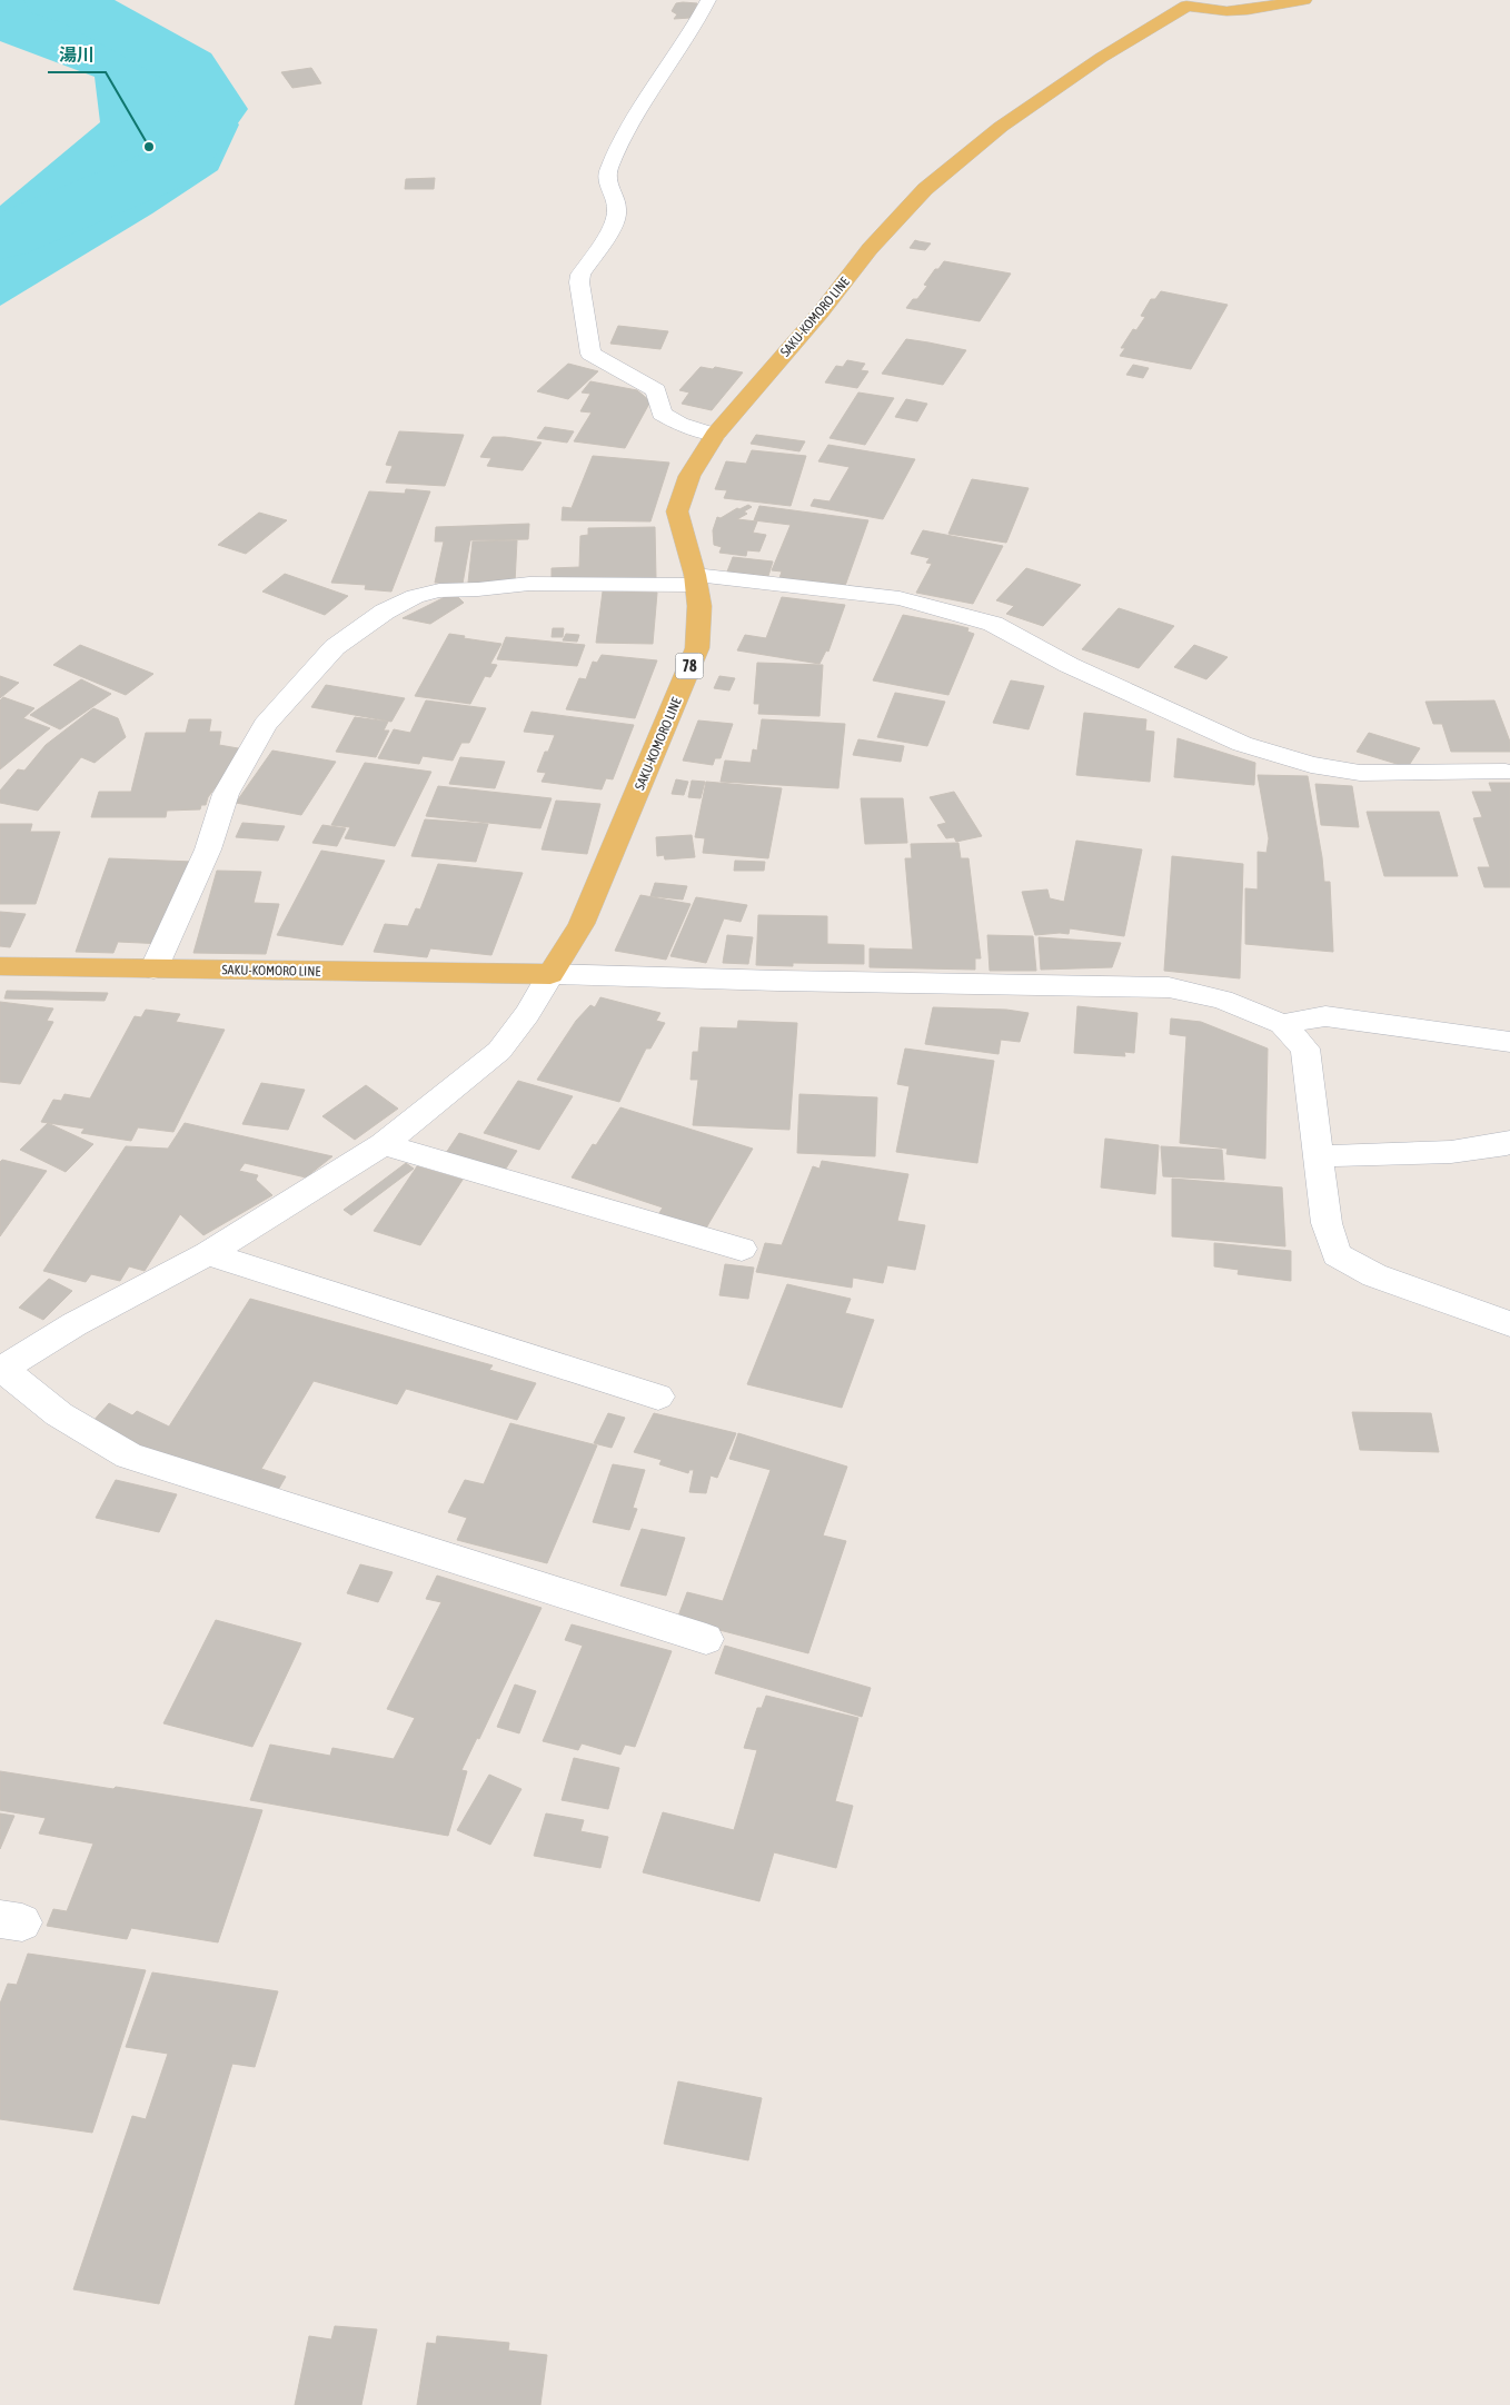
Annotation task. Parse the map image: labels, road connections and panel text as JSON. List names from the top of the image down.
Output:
{
  "streets": {
    "main road": ["SAKU-KOMORO LINE", "78"]
  },
  "crossings": [
    ["SAKU-KOMORO LINE", "78"]
  ],
  "places": ["湯川"]
}
